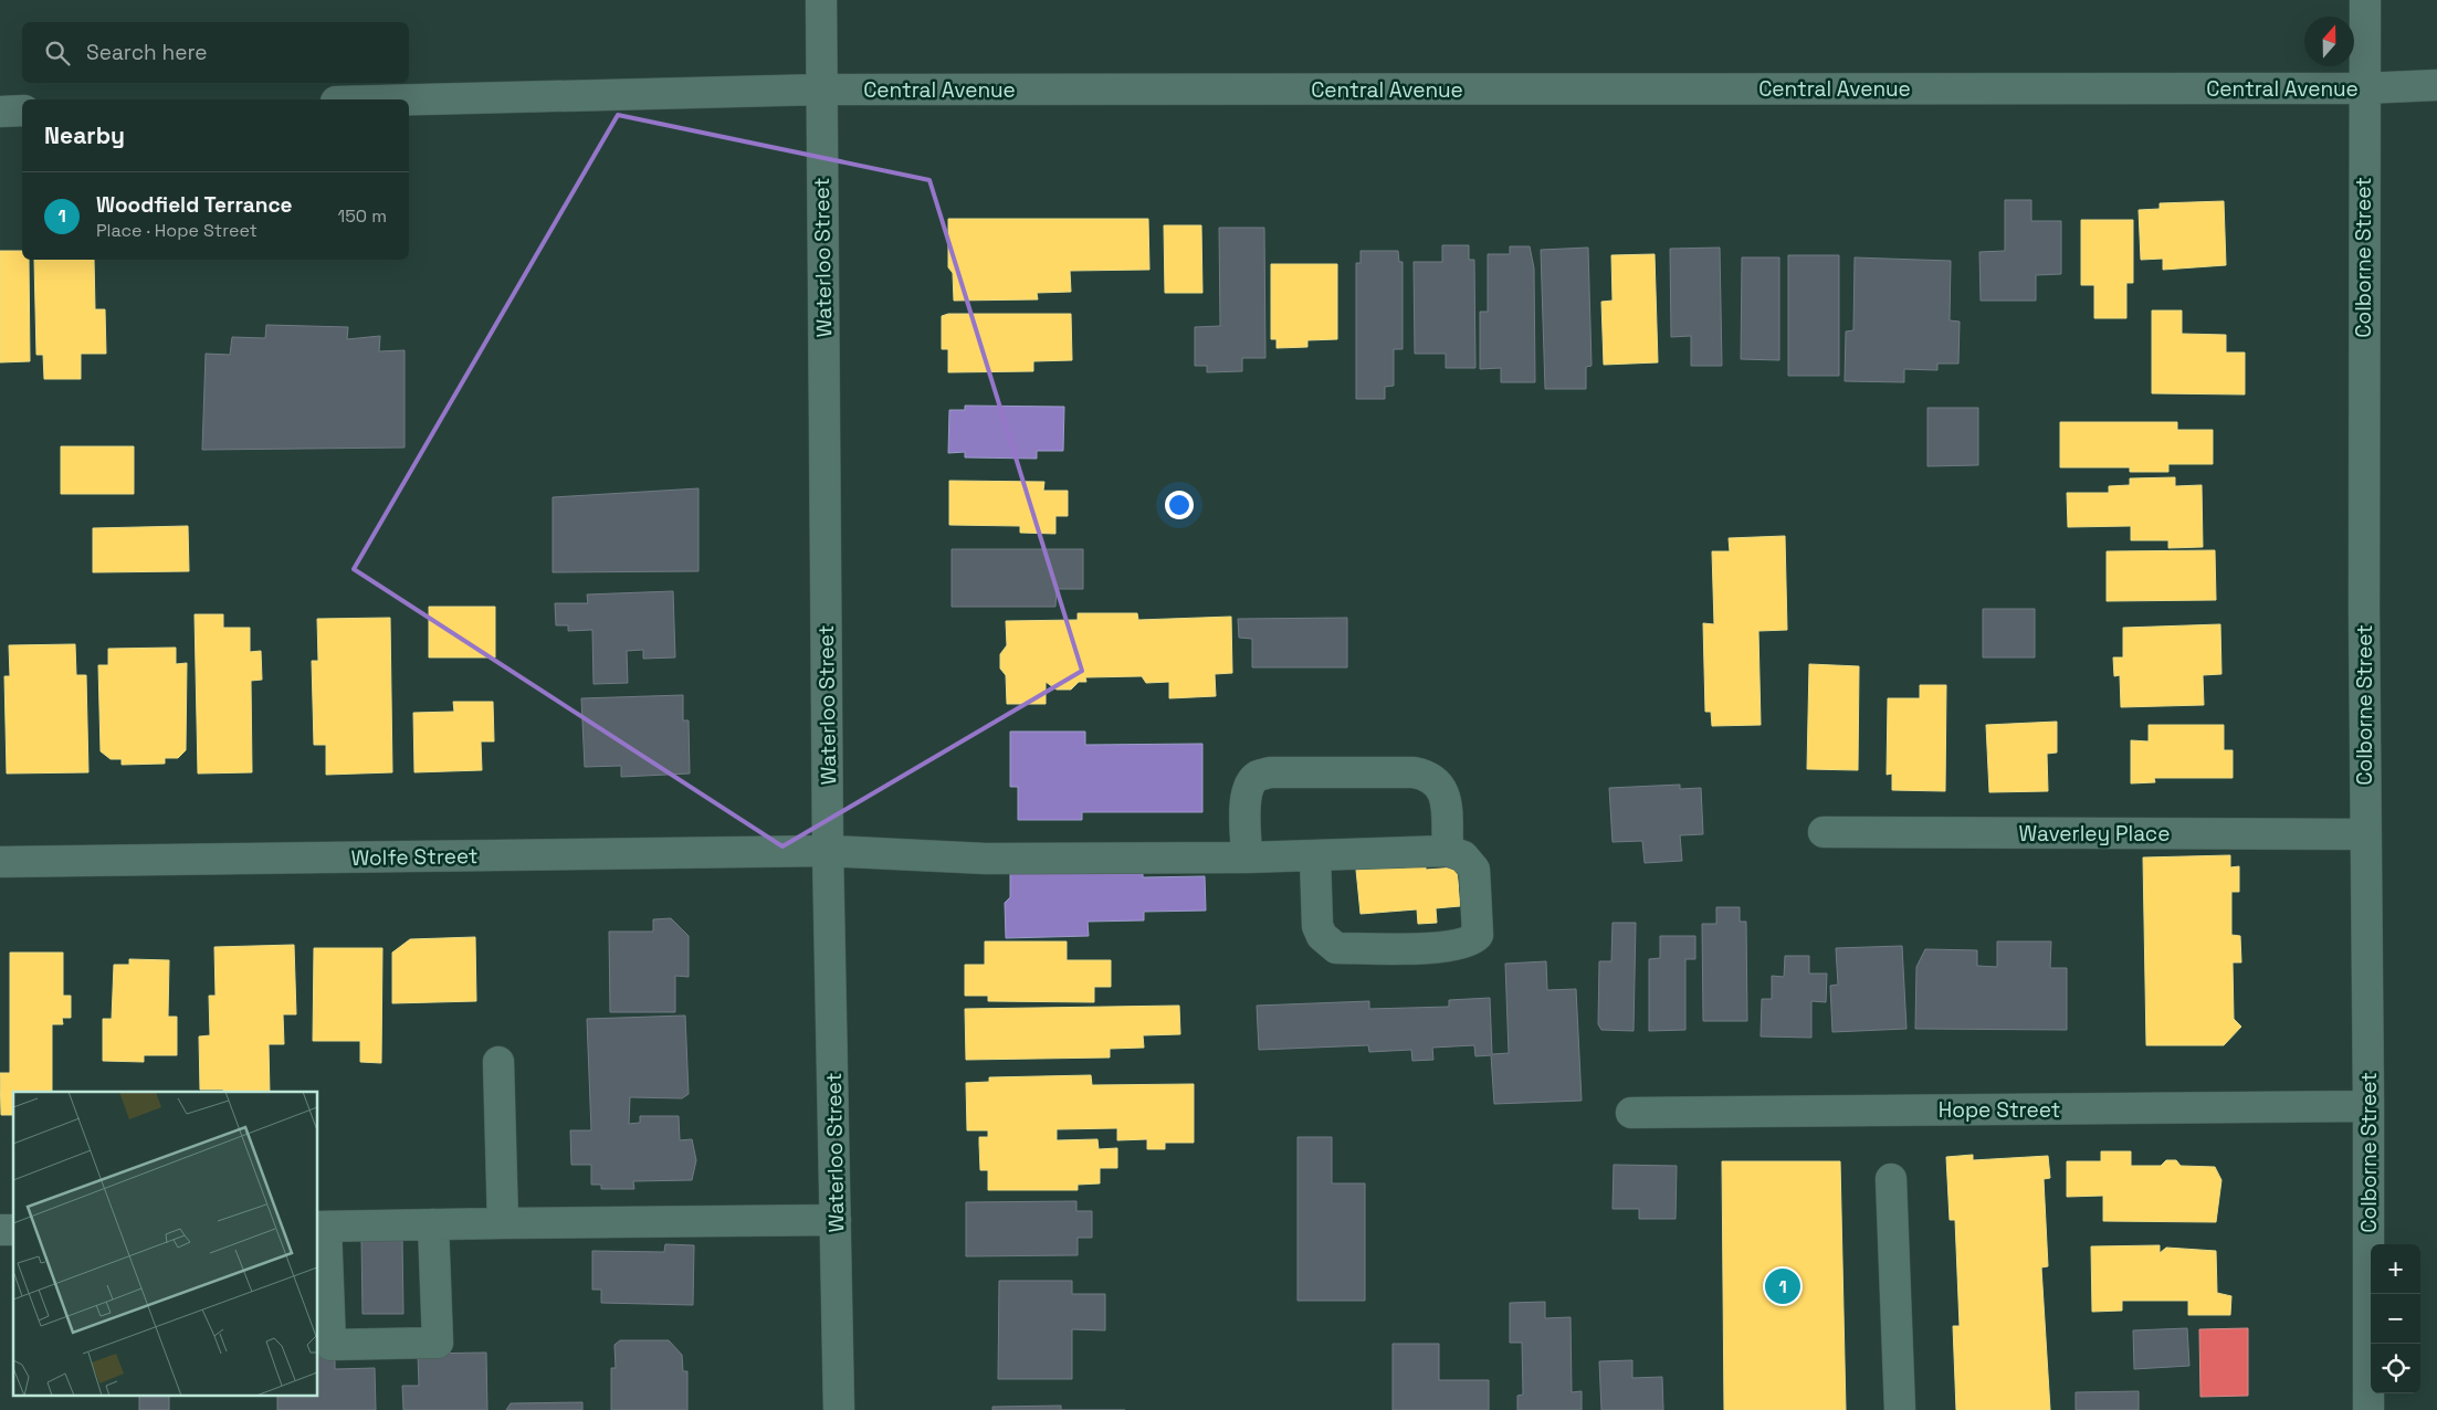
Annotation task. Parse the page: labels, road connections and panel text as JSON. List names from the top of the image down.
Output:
{
  "streets": {
    "street": [
      "Central Avenue",
      "Waterloo Street",
      "Colborne Street",
      "Waverley Place",
      "Wolfe Street",
      "Hope Street"
    ]
  },
  "crossings": [
    ["Central Avenue", "Waterloo Street"],
    ["Central Avenue", "Colborne Street"],
    ["Waterloo Street", "Wolfe Street"],
    ["Colborne Street", "Waverley Place"],
    ["Colborne Street", "Hope Street"]
  ],
  "north": "top",
  "page": {
    "search": "Search here",
    "heading": "Nearby",
    "list": [
      {
        "mark": "1",
        "name": "Woodfield Terrance",
        "note": "Place · Hope Street",
        "value": "150 m"
      }
    ],
    "map_buttons": ["+", "−"],
    "pins": "1"
  }
}
